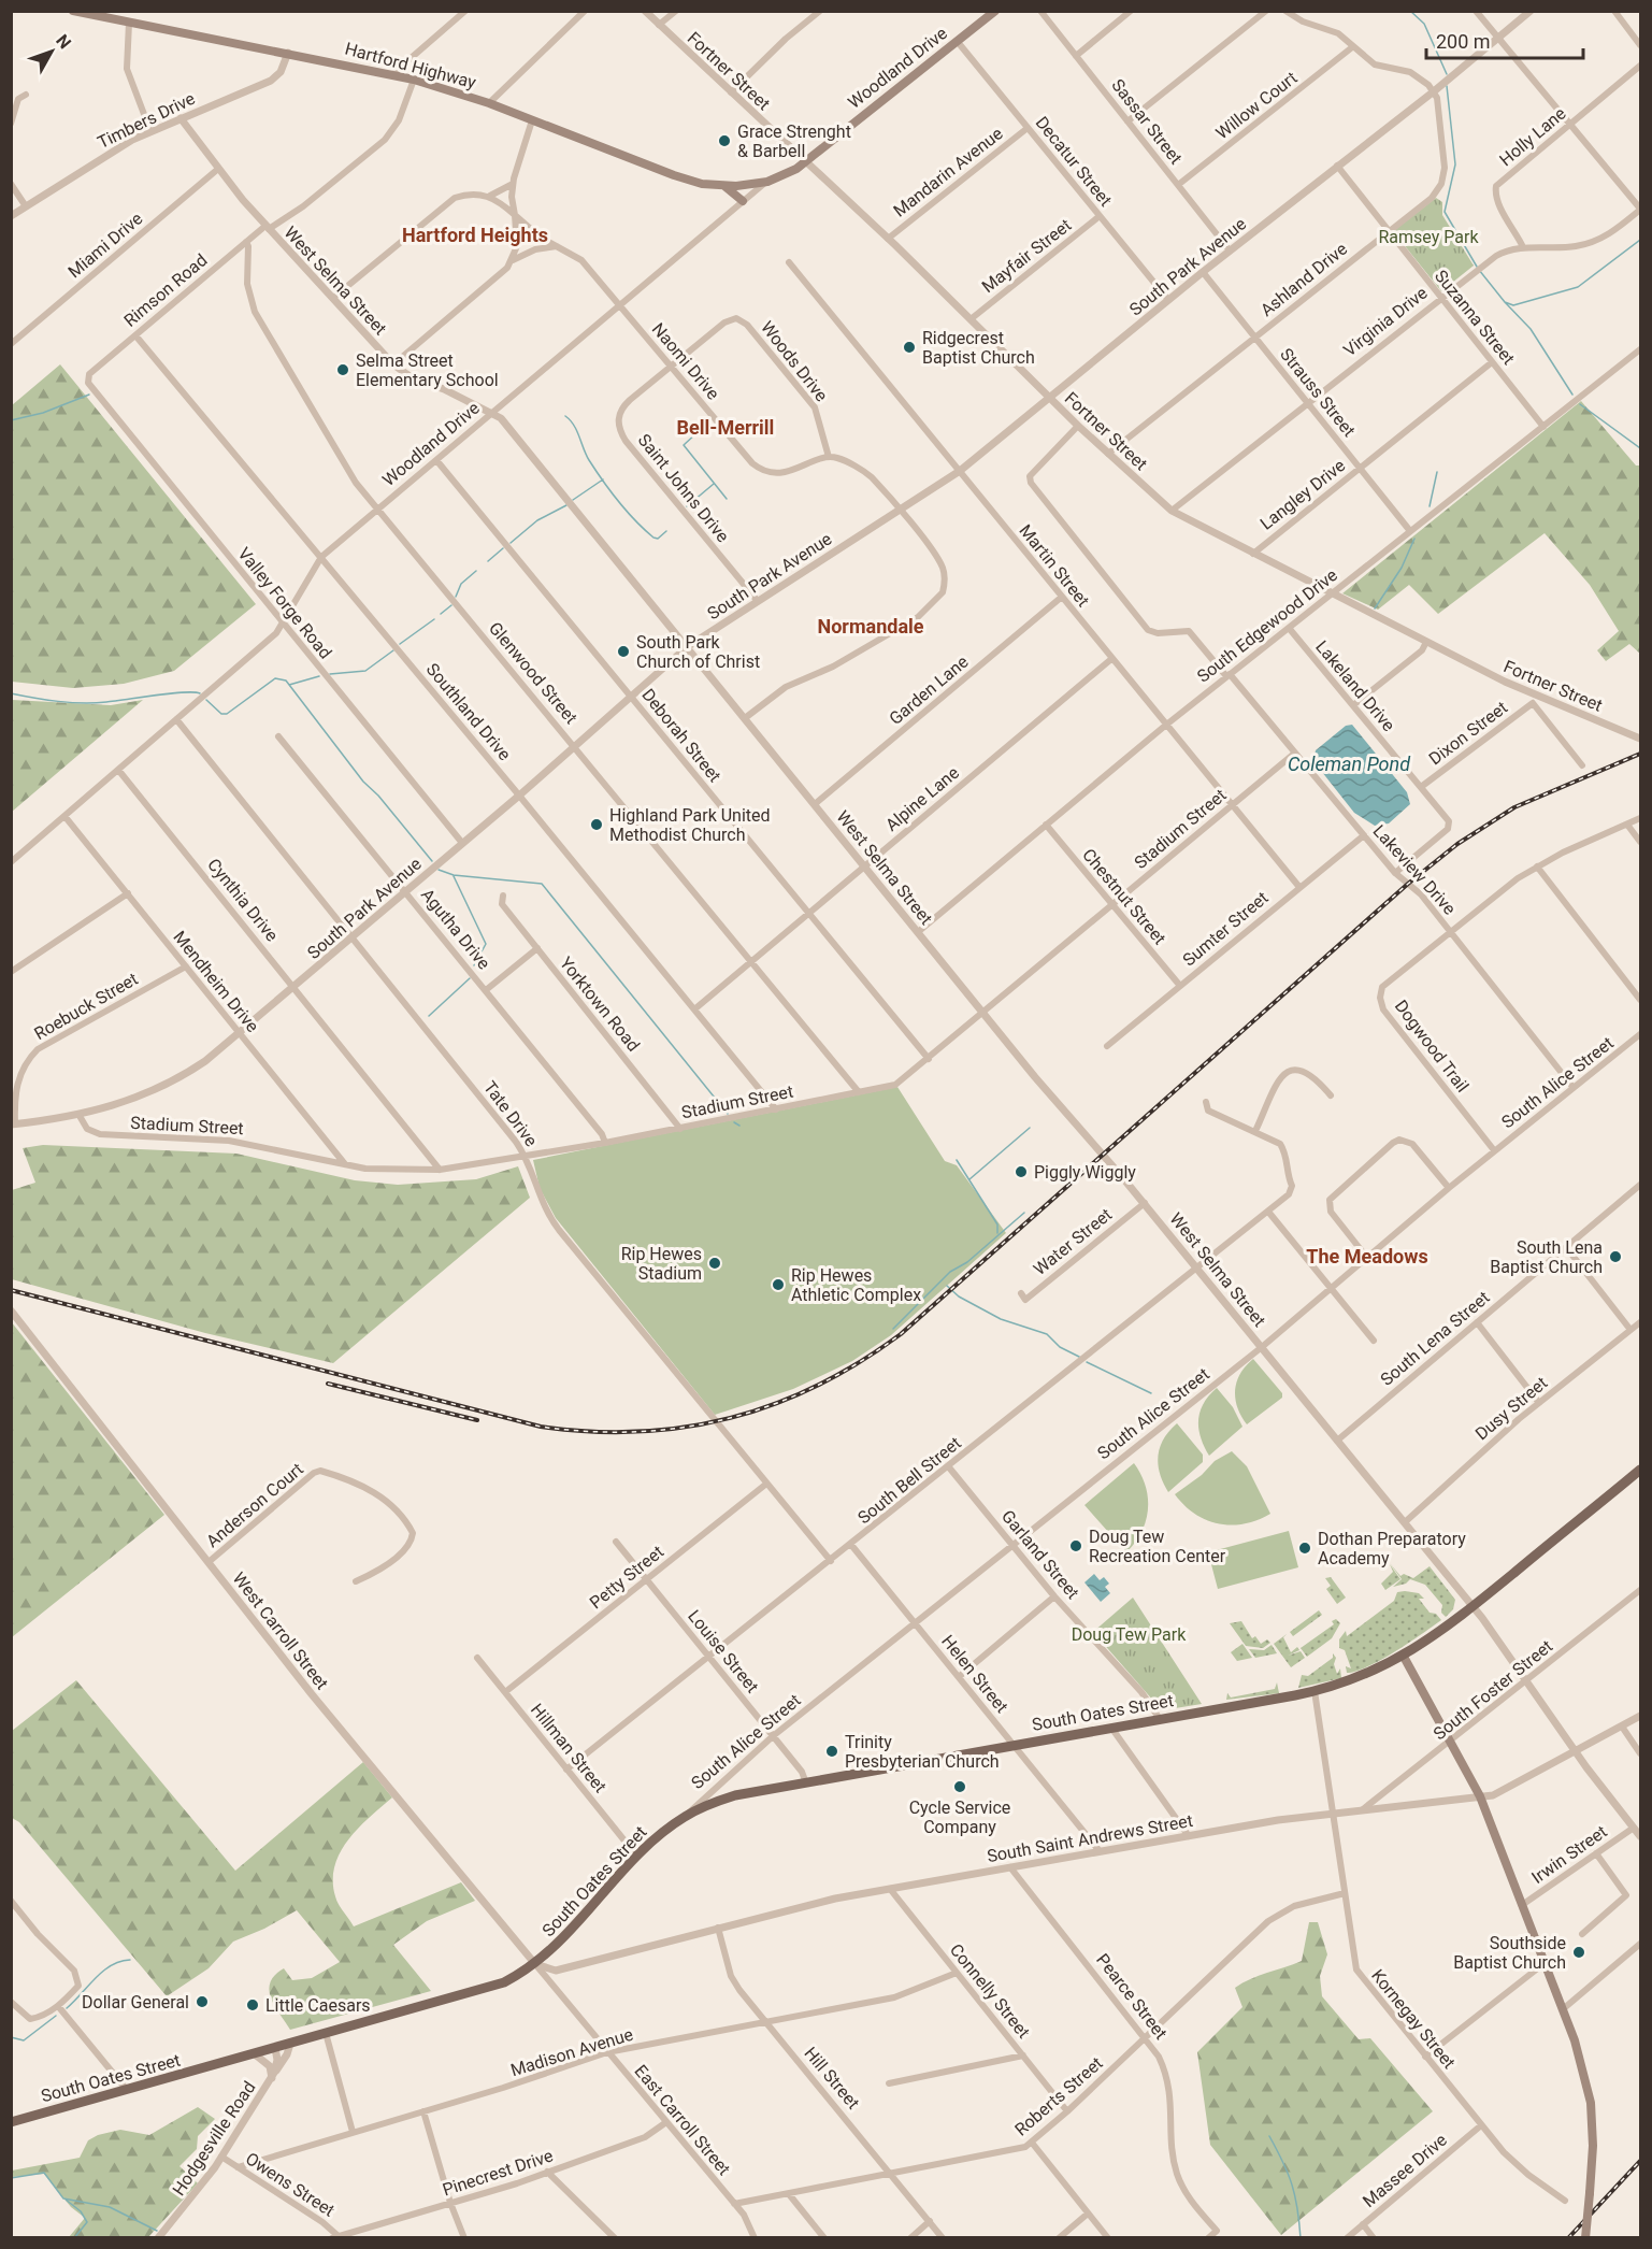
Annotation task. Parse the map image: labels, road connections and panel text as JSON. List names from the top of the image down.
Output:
{
  "streets": {
    "main road": ["Hartford Highway", "Woodland Drive", "South Oates Street"],
    "street": [
      "Fortner Street",
      "Willow Court",
      "Timbers Drive",
      "Sassar Street",
      "Holly Lane",
      "Decatur Street",
      "Mandarin Avenue",
      "Miami Drive",
      "Mayfair Street",
      "South Park Avenue",
      "Ashland Drive",
      "West Selma Street",
      "Rimson Road",
      "Suzanna Street",
      "Virginia Drive",
      "Naomi Drive",
      "Woods Drive",
      "Strauss Street",
      "Saint Johns Drive",
      "Langley Drive",
      "Martin Street",
      "Valley Forge Road",
      "South Edgewood Drive",
      "Glenwood Street",
      "Lakeland Drive",
      "Garden Lane",
      "Southland Drive",
      "Dixon Street",
      "Deborah Street",
      "Alpine Lane",
      "Stadium Street",
      "Lakeview Drive",
      "Chestnut Street",
      "Cynthia Drive",
      "Agutha Drive",
      "Sumter Street",
      "Mendheim Drive",
      "Yorktown Road",
      "Roebuck Street",
      "Dogwood Trail",
      "South Alice Street",
      "Tate Drive",
      "Water Street",
      "South Lena Street",
      "Dusy Street",
      "South Bell Street",
      "Anderson Court",
      "Garland Street",
      "Petty Street",
      "West Carroll Street",
      "Louise Street",
      "Helen Street",
      "South Foster Street",
      "Hillman Street",
      "South Saint Andrews Street",
      "Irwin Street",
      "Connelly Street",
      "Pearce Street",
      "Kornegay Street",
      "Madison Avenue",
      "Hill Street",
      "Roberts Street",
      "East Carroll Street",
      "Hodgesville Road",
      "Massee Drive",
      "Pinecrest Drive",
      "Owens Street"
    ]
  },
  "crossings": [
    ["Hartford Highway", "Woodland Drive"],
    ["Hartford Highway", "Timbers Drive"],
    ["Hartford Highway", "Rimson Road"],
    ["Woodland Drive", "Fortner Street"],
    ["Woodland Drive", "Decatur Street"],
    ["Woodland Drive", "West Selma Street"],
    ["Woodland Drive", "Naomi Drive"],
    ["Woodland Drive", "Valley Forge Road"],
    ["Woodland Drive", "Glenwood Street"],
    ["Woodland Drive", "Southland Drive"],
    ["Woodland Drive", "Deborah Street"],
    ["Woodland Drive", "Cynthia Drive"],
    ["Woodland Drive", "Mendheim Drive"],
    ["Woodland Drive", "Tate Drive"],
    ["Fortner Street", "Mandarin Avenue"],
    ["Fortner Street", "Mayfair Street"],
    ["Fortner Street", "South Park Avenue"],
    ["Fortner Street", "Ashland Drive"],
    ["Fortner Street", "Virginia Drive"],
    ["Fortner Street", "Langley Drive"],
    ["Fortner Street", "South Edgewood Drive"],
    ["Fortner Street", "Dixon Street"],
    ["Fortner Street", "Lakeview Drive"],
    ["Willow Court", "Sassar Street"],
    ["Timbers Drive", "West Selma Street"],
    ["Sassar Street", "South Park Avenue"],
    ["Holly Lane", "Virginia Drive"],
    ["Decatur Street", "Mandarin Avenue"],
    ["Decatur Street", "Mayfair Street"],
    ["Decatur Street", "South Park Avenue"],
    ["Miami Drive", "West Selma Street"],
    ["South Park Avenue", "Ashland Drive"],
    ["South Park Avenue", "West Selma Street"],
    ["South Park Avenue", "Suzanna Street"],
    ["South Park Avenue", "Strauss Street"],
    ["South Park Avenue", "Saint Johns Drive"],
    ["South Park Avenue", "Martin Street"],
    ["South Park Avenue", "Valley Forge Road"],
    ["South Park Avenue", "Glenwood Street"],
    ["South Park Avenue", "Southland Drive"],
    ["South Park Avenue", "Deborah Street"],
    ["South Park Avenue", "Stadium Street"],
    ["South Park Avenue", "Cynthia Drive"],
    ["South Park Avenue", "Agutha Drive"],
    ["South Park Avenue", "Mendheim Drive"],
    ["South Park Avenue", "Roebuck Street"],
    ["South Park Avenue", "Tate Drive"],
    ["Ashland Drive", "Suzanna Street"],
    ["Ashland Drive", "Strauss Street"],
    ["West Selma Street", "Rimson Road"],
    ["West Selma Street", "South Edgewood Drive"],
    ["West Selma Street", "Garden Lane"],
    ["West Selma Street", "Alpine Lane"],
    ["West Selma Street", "Stadium Street"],
    ["West Selma Street", "South Alice Street"],
    ["West Selma Street", "Water Street"],
    ["West Selma Street", "South Lena Street"],
    ["West Selma Street", "Dusy Street"],
    ["West Selma Street", "South Bell Street"],
    ["West Selma Street", "South Foster Street"],
    ["West Selma Street", "South Oates Street"],
    ["West Selma Street", "South Saint Andrews Street"],
    ["West Selma Street", "Irwin Street"],
    ["Rimson Road", "Valley Forge Road"],
    ["Rimson Road", "Glenwood Street"],
    ["Rimson Road", "Southland Drive"],
    ["Suzanna Street", "Virginia Drive"],
    ["Suzanna Street", "Langley Drive"],
    ["Suzanna Street", "South Edgewood Drive"],
    ["Virginia Drive", "Strauss Street"],
    ["Naomi Drive", "Woods Drive"],
    ["Naomi Drive", "Saint Johns Drive"],
    ["Woods Drive", "Saint Johns Drive"],
    ["Strauss Street", "Langley Drive"],
    ["Strauss Street", "South Edgewood Drive"],
    ["Martin Street", "South Edgewood Drive"],
    ["Martin Street", "Garden Lane"],
    ["Martin Street", "Alpine Lane"],
    ["Martin Street", "Stadium Street"],
    ["Martin Street", "Sumter Street"],
    ["South Edgewood Drive", "Lakeland Drive"],
    ["South Edgewood Drive", "Lakeview Drive"],
    ["South Edgewood Drive", "Chestnut Street"],
    ["Glenwood Street", "Alpine Lane"],
    ["Glenwood Street", "Stadium Street"],
    ["Lakeland Drive", "Dixon Street"],
    ["Lakeland Drive", "Lakeview Drive"],
    ["Southland Drive", "Alpine Lane"],
    ["Southland Drive", "Stadium Street"],
    ["Deborah Street", "Alpine Lane"],
    ["Deborah Street", "Stadium Street"],
    ["Stadium Street", "Lakeview Drive"],
    ["Stadium Street", "Chestnut Street"],
    ["Stadium Street", "Cynthia Drive"],
    ["Stadium Street", "Agutha Drive"],
    ["Stadium Street", "Mendheim Drive"],
    ["Stadium Street", "Yorktown Road"],
    ["Stadium Street", "Tate Drive"],
    ["Lakeview Drive", "Sumter Street"],
    ["Lakeview Drive", "Dogwood Trail"],
    ["Lakeview Drive", "South Alice Street"],
    ["Chestnut Street", "Sumter Street"],
    ["Mendheim Drive", "Roebuck Street"],
    ["Dogwood Trail", "South Alice Street"],
    ["South Alice Street", "Garland Street"],
    ["South Alice Street", "Louise Street"],
    ["South Alice Street", "Helen Street"],
    ["South Alice Street", "South Oates Street"],
    ["Tate Drive", "South Bell Street"],
    ["Tate Drive", "Petty Street"],
    ["South Bell Street", "Garland Street"],
    ["South Bell Street", "Louise Street"],
    ["South Bell Street", "Helen Street"],
    ["South Bell Street", "Hillman Street"],
    ["Anderson Court", "West Carroll Street"],
    ["Garland Street", "South Oates Street"],
    ["Petty Street", "Louise Street"],
    ["Petty Street", "Hillman Street"],
    ["West Carroll Street", "South Oates Street"],
    ["West Carroll Street", "South Saint Andrews Street"],
    ["West Carroll Street", "East Carroll Street"],
    ["Louise Street", "South Oates Street"],
    ["Helen Street", "South Oates Street"],
    ["Helen Street", "South Saint Andrews Street"],
    ["South Foster Street", "South Saint Andrews Street"],
    ["South Oates Street", "Hillman Street"],
    ["South Oates Street", "South Saint Andrews Street"],
    ["South Oates Street", "Kornegay Street"],
    ["South Oates Street", "East Carroll Street"],
    ["South Oates Street", "Hodgesville Road"],
    ["South Saint Andrews Street", "Connelly Street"],
    ["South Saint Andrews Street", "Pearce Street"],
    ["South Saint Andrews Street", "Kornegay Street"],
    ["South Saint Andrews Street", "Hill Street"],
    ["South Saint Andrews Street", "East Carroll Street"],
    ["Connelly Street", "Madison Avenue"],
    ["Connelly Street", "Roberts Street"],
    ["Pearce Street", "Roberts Street"],
    ["Kornegay Street", "Roberts Street"],
    ["Kornegay Street", "Massee Drive"],
    ["Madison Avenue", "Hill Street"],
    ["Madison Avenue", "East Carroll Street"],
    ["Madison Avenue", "Owens Street"],
    ["Hill Street", "Roberts Street"],
    ["Roberts Street", "East Carroll Street"],
    ["East Carroll Street", "Pinecrest Drive"],
    ["Hodgesville Road", "Owens Street"],
    ["Pinecrest Drive", "Owens Street"]
  ],
  "districts": [
    "Hartford Heights",
    "Bell-Merrill",
    "Normandale",
    "The Meadows"
  ],
  "water": ["Coleman Pond"],
  "parks": ["Ramsey Park", "Doug Tew Park"],
  "places": [
    "Grace Strenght & Barbell",
    "Ridgecrest Baptist Church",
    "Selma Street Elementary School",
    "South Park Church of Christ",
    "Highland Park United Methodist Church",
    "Piggly Wiggly",
    "South Lena Baptist Church",
    "Rip Hewes Stadium",
    "Rip Hewes Athletic Complex",
    "Doug Tew Recreation Center",
    "Dothan Preparatory Academy",
    "Trinity Presbyterian Church",
    "Cycle Service Company",
    "Southside Baptist Church",
    "Dollar General",
    "Little Caesars"
  ],
  "scale_bar": "200 m",
  "north": "top right"
}
